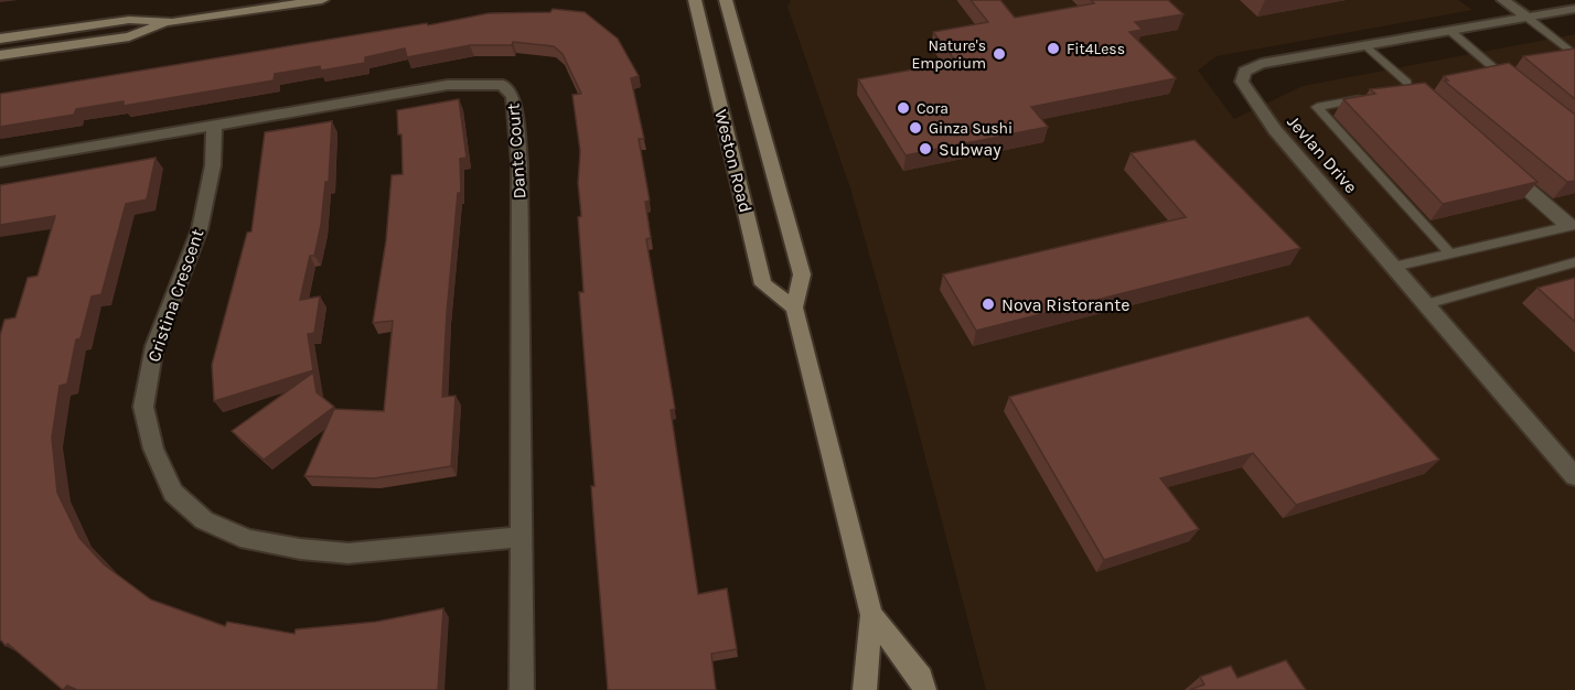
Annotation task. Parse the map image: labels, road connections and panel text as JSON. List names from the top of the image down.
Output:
{
  "streets": {
    "main road": ["Weston Road"],
    "street": ["Dante Court", "Jevlan Drive", "Cristina Crescent"]
  },
  "crossings": [
    ["Dante Court", "Cristina Crescent"]
  ],
  "places": [
    "Fit4Less",
    "Nature's Emporium",
    "Cora",
    "Ginza Sushi",
    "Subway",
    "Nova Ristorante"
  ]
}
